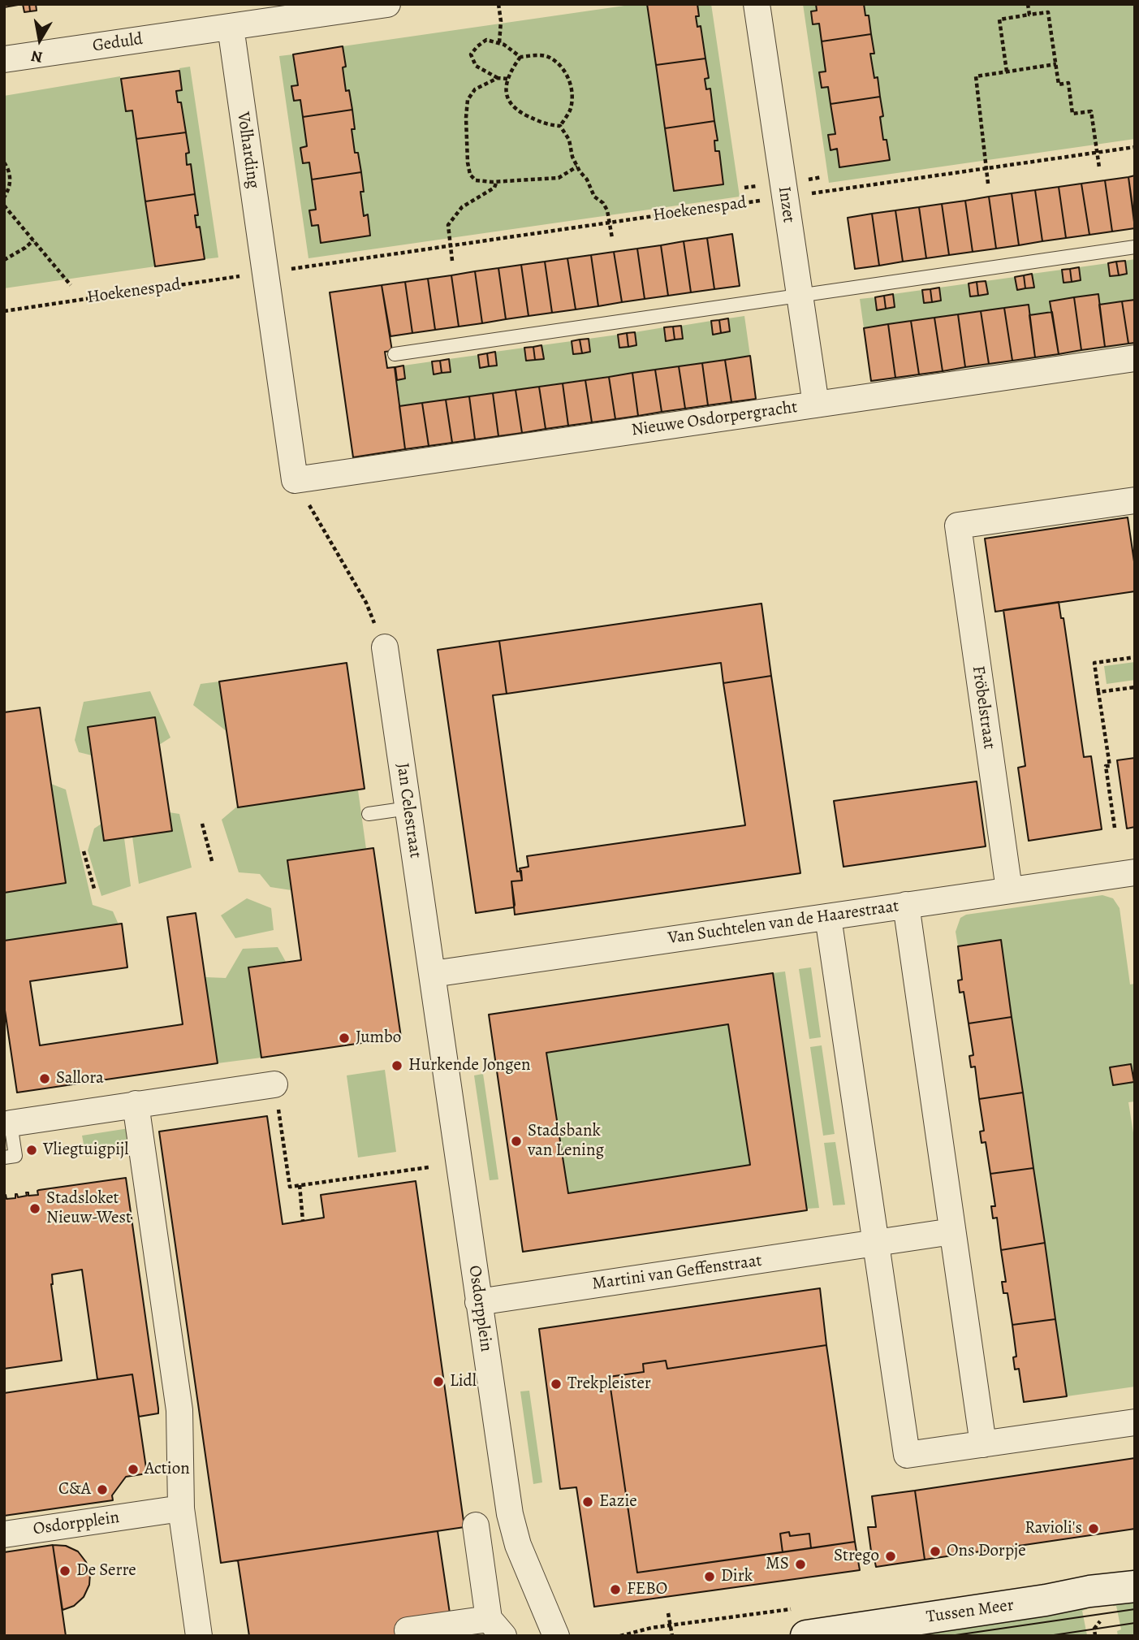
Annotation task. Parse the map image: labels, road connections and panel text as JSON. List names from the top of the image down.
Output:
{
  "streets": {
    "street": [
      "Geduld",
      "Volharding",
      "Inzet",
      "Nieuwe Osdorpergracht",
      "Fröbelstraat",
      "Jan Celestraat",
      "Van Suchtelen van de Haarestraat",
      "Martini van Geffenstraat",
      "Osdorpplein",
      "Tussen Meer"
    ],
    "path": ["Hoekenespad"]
  },
  "crossings": [
    ["Geduld", "Volharding"],
    ["Volharding", "Hoekenespad"],
    ["Inzet", "Hoekenespad"],
    ["Inzet", "Nieuwe Osdorpergracht"],
    ["Fröbelstraat", "Van Suchtelen van de Haarestraat"],
    ["Jan Celestraat", "Van Suchtelen van de Haarestraat"],
    ["Jan Celestraat", "Osdorpplein"],
    ["Van Suchtelen van de Haarestraat", "Osdorpplein"],
    ["Martini van Geffenstraat", "Osdorpplein"]
  ],
  "places": [
    "Jumbo",
    "Hurkende Jongen",
    "Sallora",
    "Stadsbank van Lening",
    "Vliegtuigpijl",
    "Stadsloket Nieuw-West",
    "Lidl",
    "Trekpleister",
    "Action",
    "C&A",
    "Eazie",
    "Ravioli's",
    "Ons Dorpje",
    "Strego",
    "MS",
    "De Serre",
    "Dirk",
    "FEBO"
  ],
  "north": "bottom"
}
